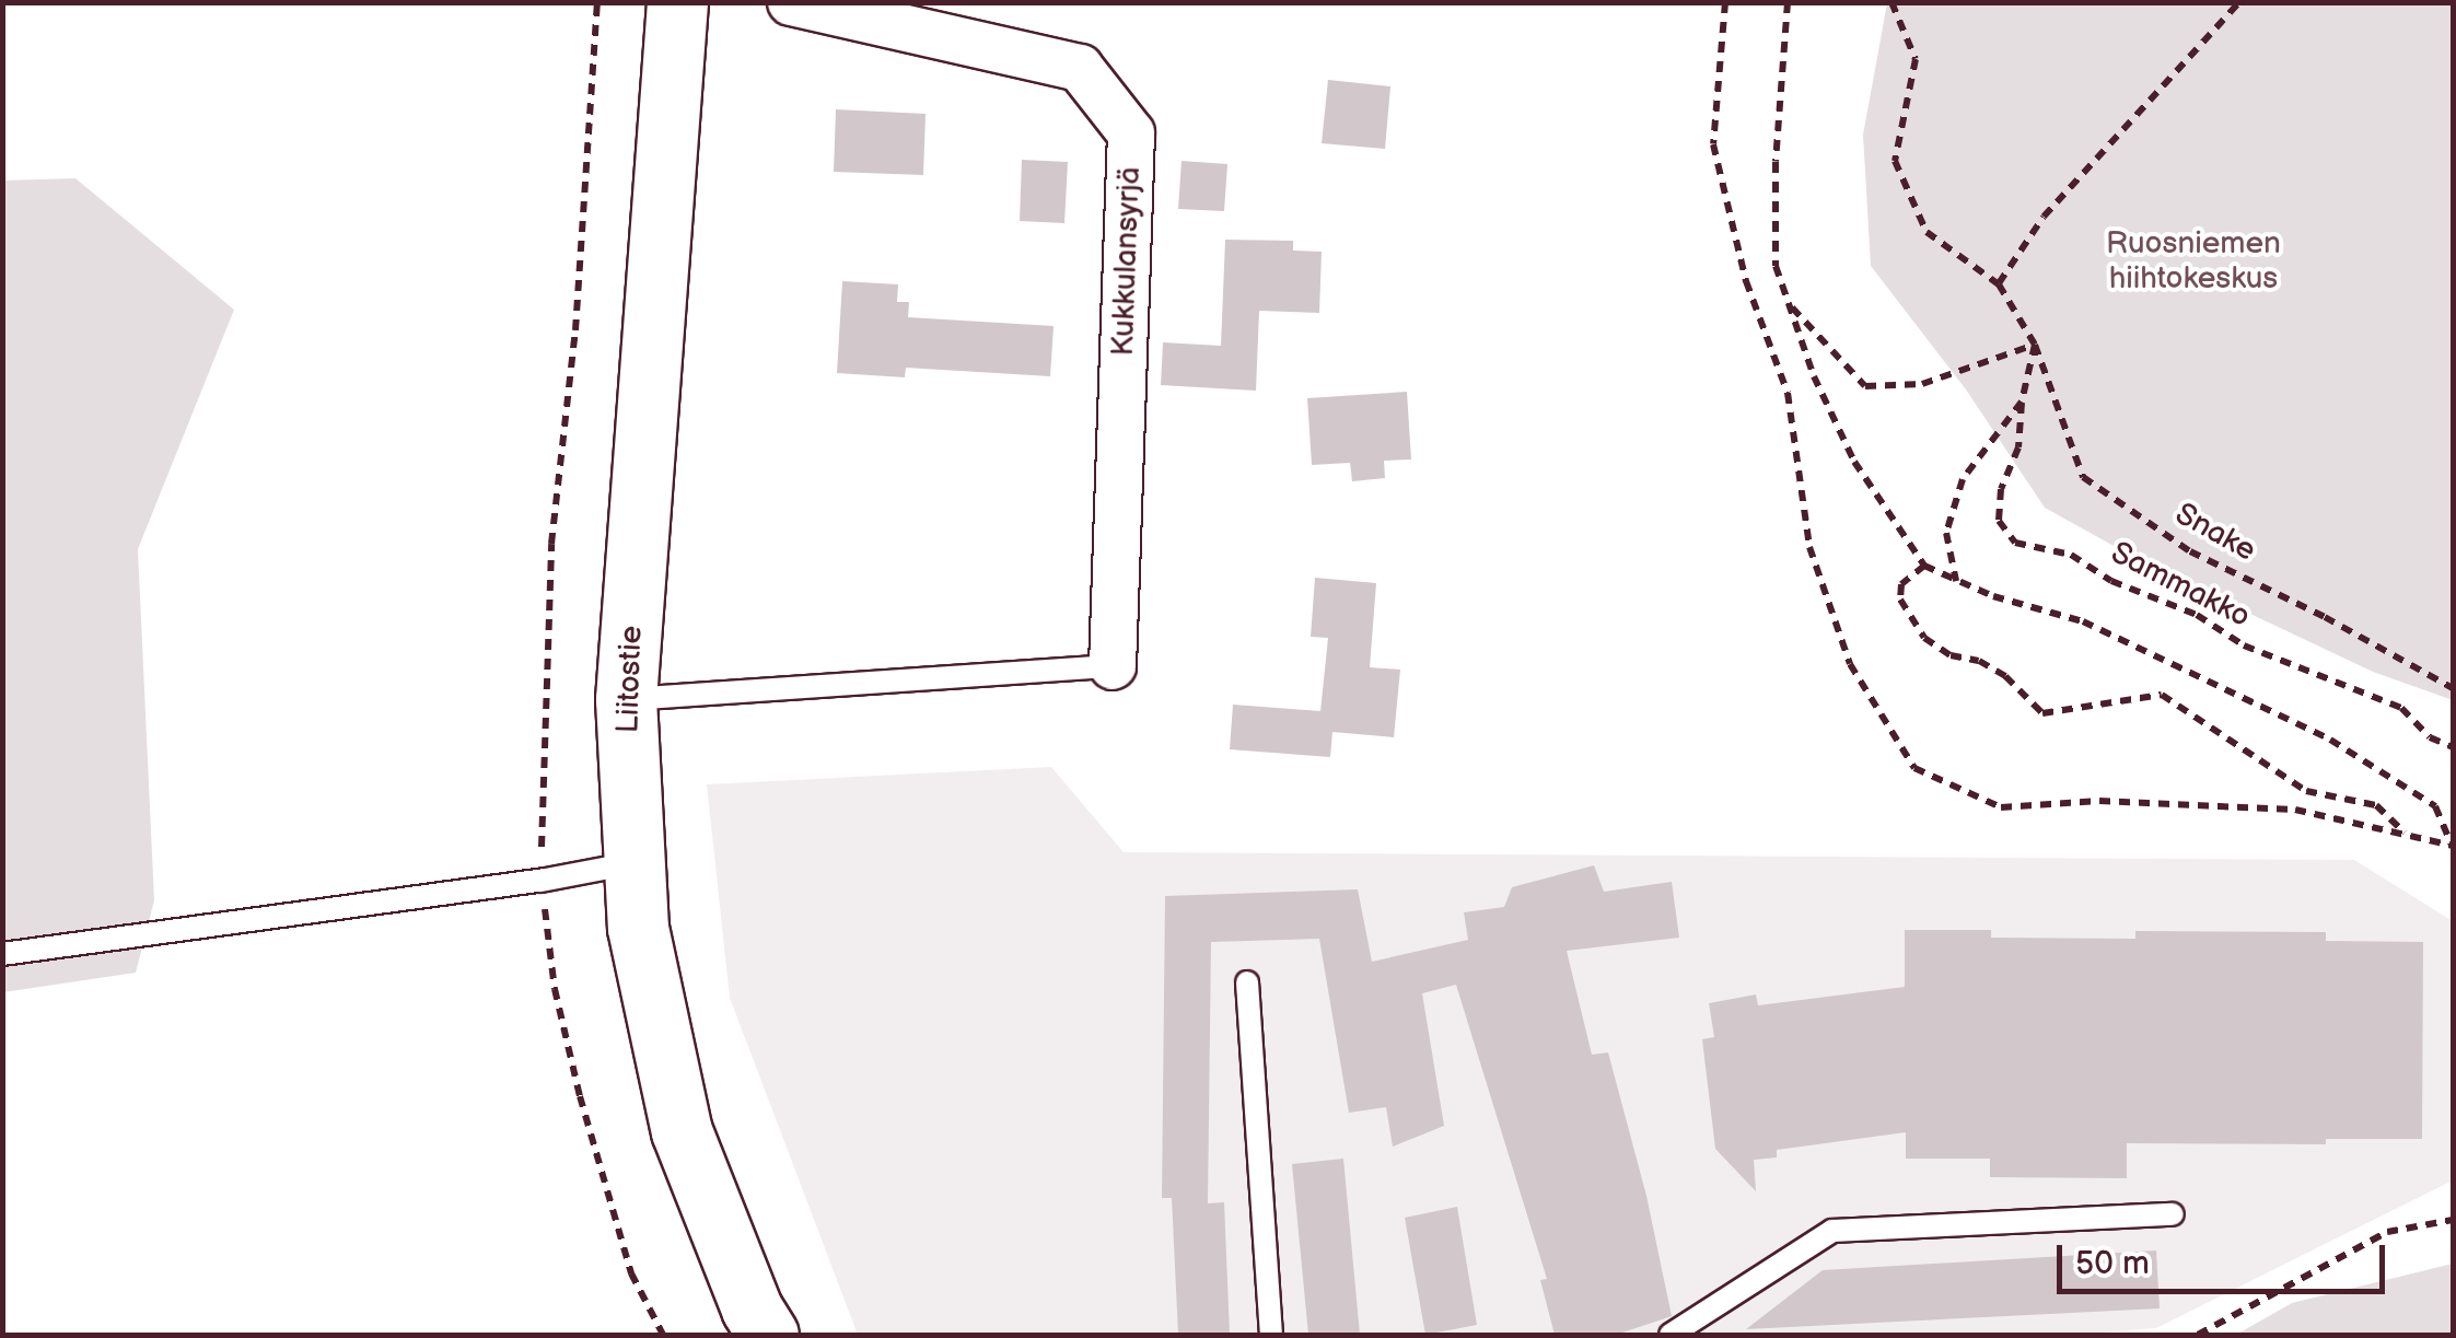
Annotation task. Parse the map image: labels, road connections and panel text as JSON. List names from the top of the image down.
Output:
{
  "streets": {
    "street": ["Kukkulansyrjä", "Liitostie"],
    "path": ["Snake", "Sammakko"]
  },
  "crossings": [
    ["Snake", "Sammakko"]
  ],
  "parks": ["Ruosniemen hiihtokeskus"],
  "scale_bar": "50 m"
}
